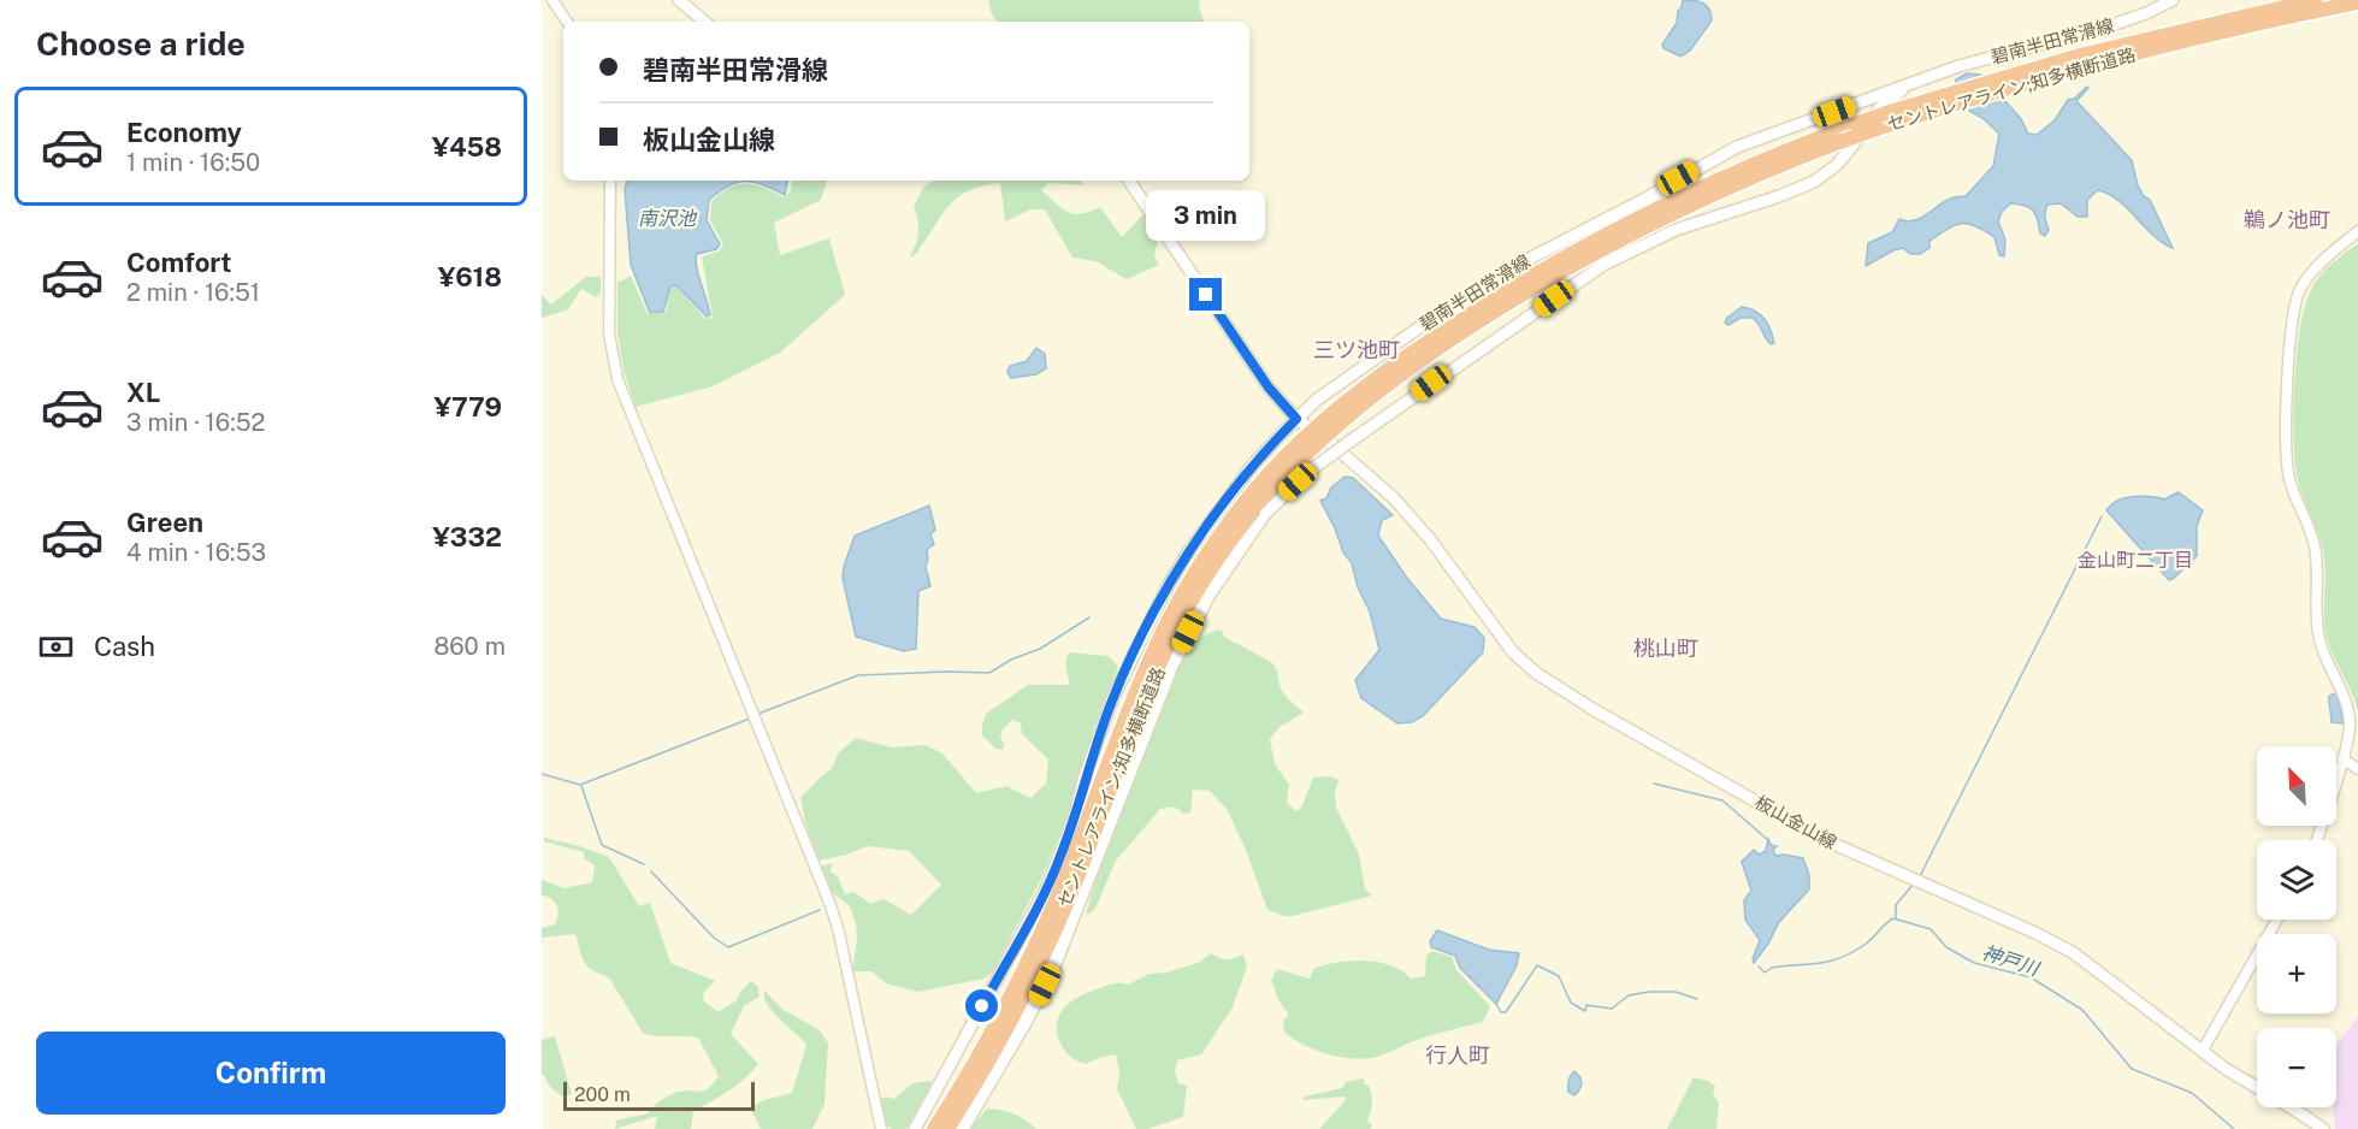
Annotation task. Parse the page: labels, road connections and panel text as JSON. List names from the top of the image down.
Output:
{
  "streets": {
    "highway": ["セントレアライン;知多横断道路"],
    "main road": ["碧南半田常滑線", "板山金山線"]
  },
  "crossings": [
    ["碧南半田常滑線", "セントレアライン;知多横断道路"]
  ],
  "districts": [
    "鵜ノ池町",
    "三ツ池町",
    "金山町二丁目",
    "桃山町",
    "行人町"
  ],
  "water": ["南沢池", "神戸川"],
  "scale_bar": "200 m",
  "north": "top left",
  "page": {
    "heading": "Choose a ride",
    "banner": ["碧南半田常滑線", "板山金山線"],
    "list": [
      {
        "name": "Economy",
        "note": "1 min · 16:50",
        "value": "¥458"
      },
      {
        "name": "Comfort",
        "note": "2 min · 16:51",
        "value": "¥618"
      },
      {
        "name": "XL",
        "note": "3 min · 16:52",
        "value": "¥779"
      },
      {
        "name": "Green",
        "note": "4 min · 16:53",
        "value": "¥332"
      }
    ],
    "bubble": "3 min",
    "pay": ["Cash", "860 m"],
    "map_buttons": ["+", "−"],
    "buttons": "Confirm",
    "scale": "200 m"
  }
}
